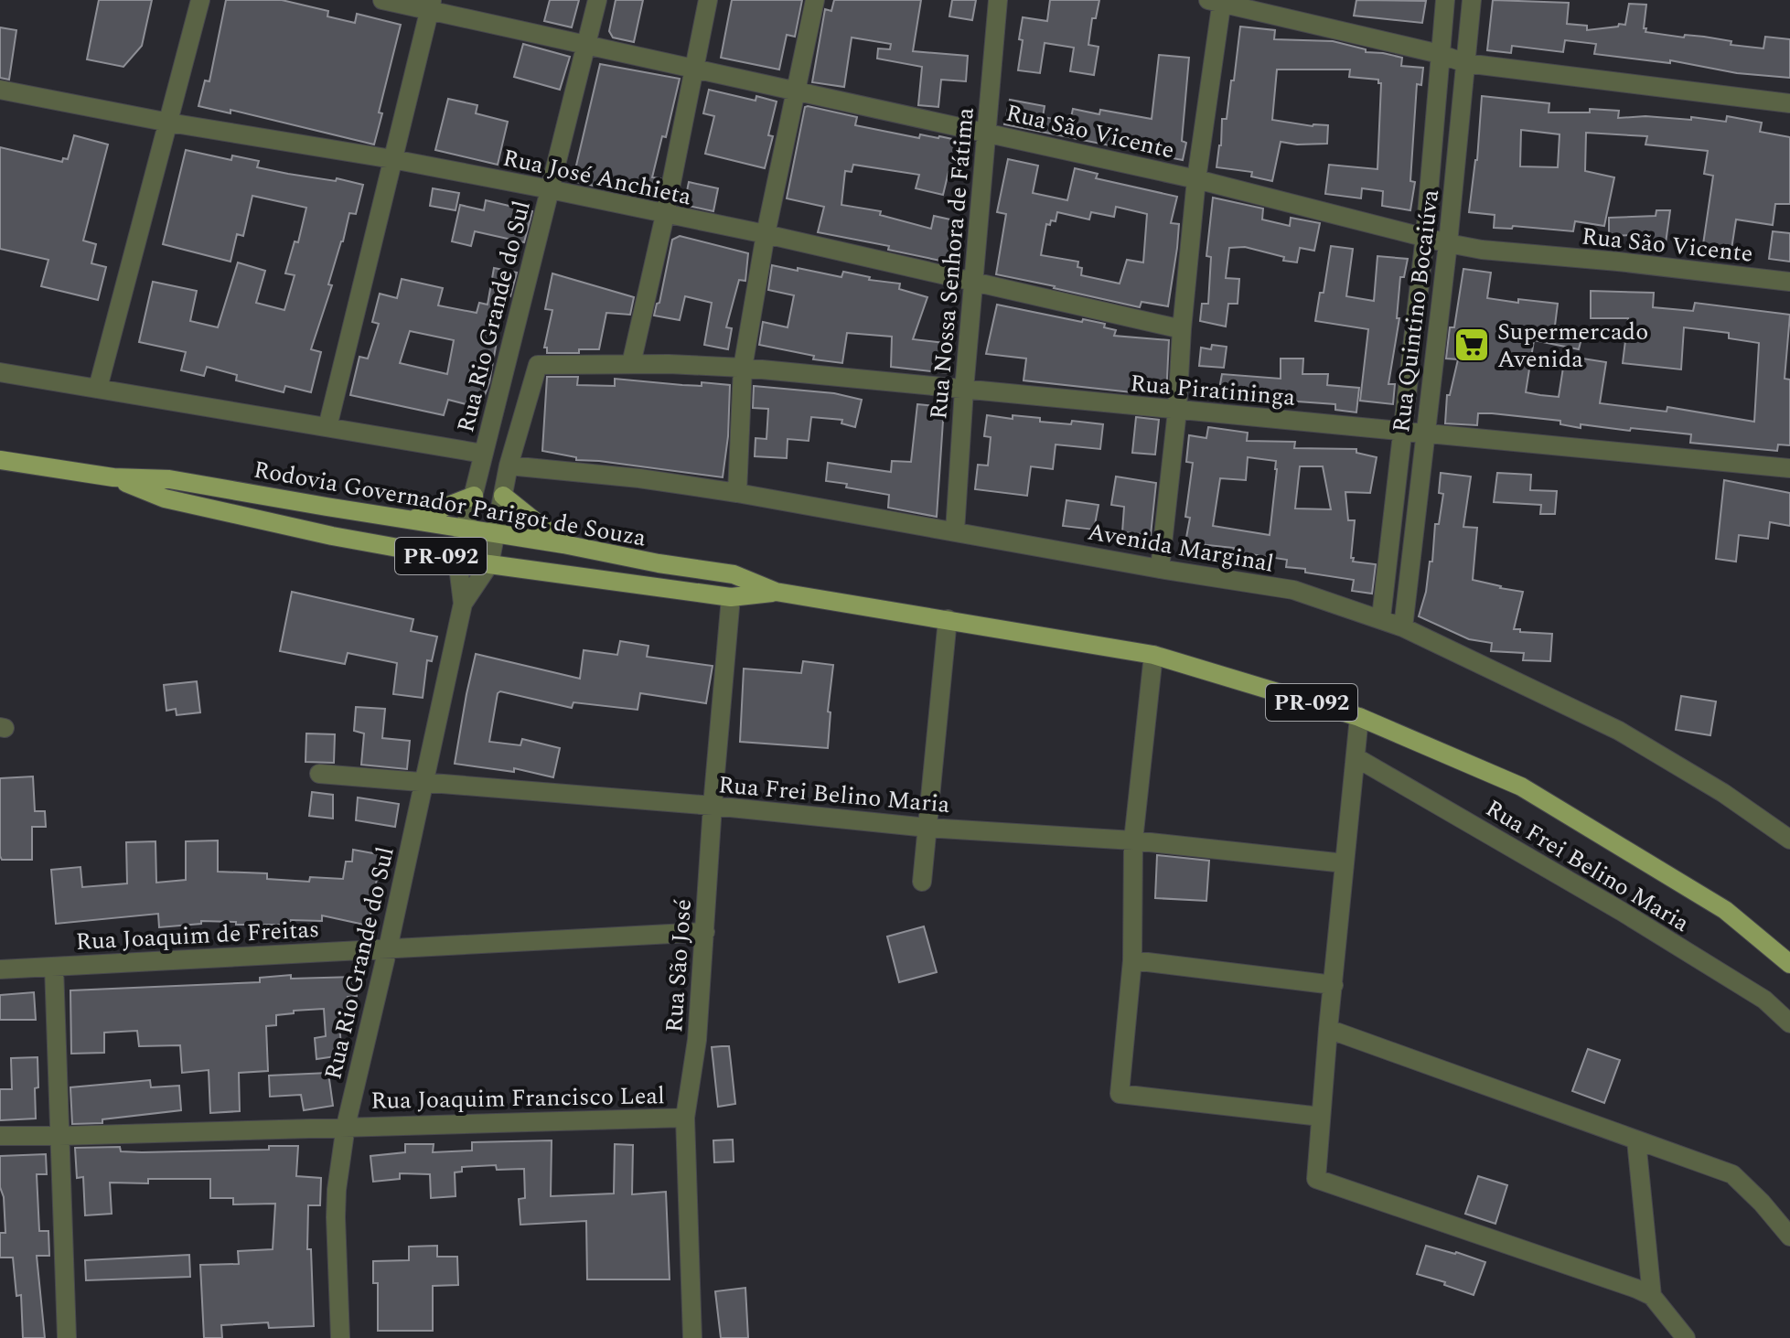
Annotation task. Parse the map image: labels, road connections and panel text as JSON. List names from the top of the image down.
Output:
{
  "streets": {
    "main road": ["Rodovia Governador Parigot de Souza", "PR-092"],
    "street": [
      "Rua São Vicente",
      "Rua José Anchieta",
      "Rua Nossa Senhora de Fátima",
      "Rua Quintino Bocaiúva",
      "Rua Rio Grande do Sul",
      "Rua Piratininga",
      "Avenida Marginal",
      "Rua Frei Belino Maria",
      "Rua Joaquim de Freitas",
      "Rua São José",
      "Rua Joaquim Francisco Leal"
    ]
  },
  "crossings": [
    ["Rua São Vicente", "Rua Nossa Senhora de Fátima"],
    ["Rua São Vicente", "Rua Quintino Bocaiúva"],
    ["Rua São Vicente", "Rua Rio Grande do Sul"],
    ["Rua José Anchieta", "Rua Nossa Senhora de Fátima"],
    ["Rua José Anchieta", "Rua Rio Grande do Sul"],
    ["Rua Nossa Senhora de Fátima", "Rua Piratininga"],
    ["Rua Nossa Senhora de Fátima", "Avenida Marginal"],
    ["Rua Quintino Bocaiúva", "Rua Piratininga"],
    ["Rua Quintino Bocaiúva", "Avenida Marginal"],
    ["Rua Rio Grande do Sul", "Rodovia Governador Parigot de Souza"],
    ["Rua Rio Grande do Sul", "Rua Frei Belino Maria"],
    ["Rua Rio Grande do Sul", "Rua Joaquim de Freitas"],
    ["Rua Rio Grande do Sul", "Rua Joaquim Francisco Leal"],
    ["Rua Piratininga", "Avenida Marginal"],
    ["Rodovia Governador Parigot de Souza", "Rua São José"],
    ["Rua Frei Belino Maria", "Rua São José"],
    ["Rua Joaquim de Freitas", "Rua São José"],
    ["Rua São José", "Rua Joaquim Francisco Leal"]
  ],
  "places": {
    "supermarket": ["Supermercado Avenida"]
  }
}
